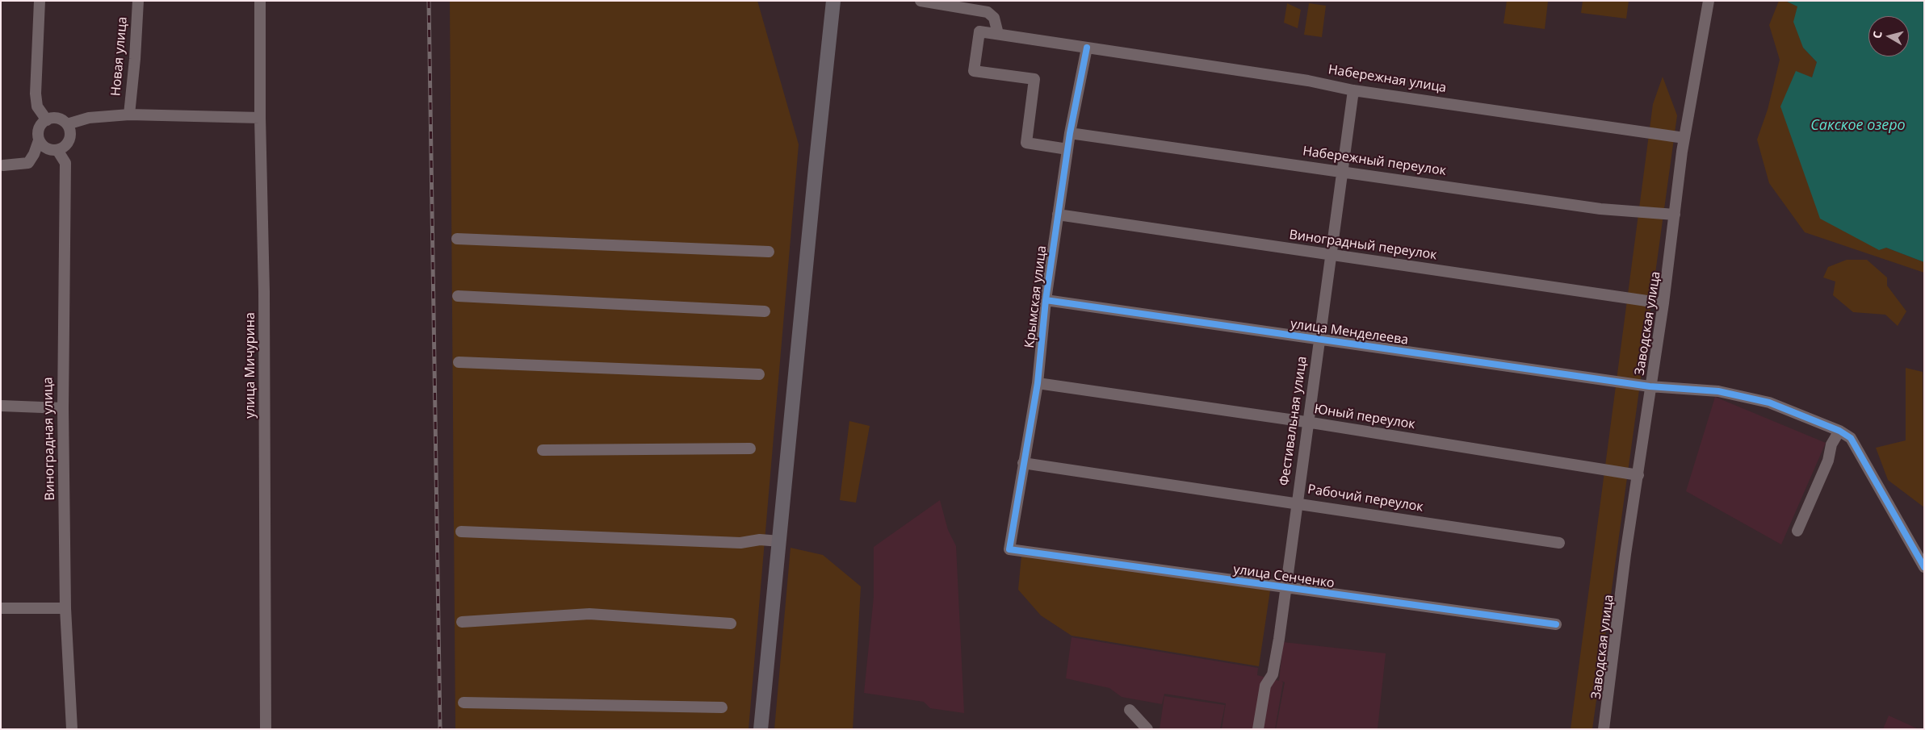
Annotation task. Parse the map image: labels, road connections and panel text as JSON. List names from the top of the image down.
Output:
{
  "streets": {
    "street": [
      "Новая улица",
      "Набережная улица",
      "Набережный переулок",
      "Виноградный переулок",
      "Крымская улица",
      "Заводская улица",
      "улица Менделеева",
      "улица Мичурина",
      "Юный переулок",
      "Фестивальная улица",
      "Виноградная улица",
      "Рабочий переулок",
      "улица Сенченко"
    ]
  },
  "crossings": [
    ["Набережная улица", "Крымская улица"],
    ["Набережная улица", "Заводская улица"],
    ["Набережная улица", "Фестивальная улица"],
    ["Набережный переулок", "Крымская улица"],
    ["Набережный переулок", "Заводская улица"],
    ["Набережный переулок", "Фестивальная улица"],
    ["Виноградный переулок", "Крымская улица"],
    ["Виноградный переулок", "Заводская улица"],
    ["Виноградный переулок", "Фестивальная улица"],
    ["Крымская улица", "улица Менделеева"],
    ["Крымская улица", "Юный переулок"],
    ["Крымская улица", "Рабочий переулок"],
    ["Крымская улица", "улица Сенченко"],
    ["Заводская улица", "улица Менделеева"],
    ["Заводская улица", "Юный переулок"],
    ["улица Менделеева", "Фестивальная улица"],
    ["Юный переулок", "Фестивальная улица"],
    ["Фестивальная улица", "Рабочий переулок"],
    ["Фестивальная улица", "улица Сенченко"]
  ],
  "water": ["Сакское озеро"],
  "north": "left"
}
